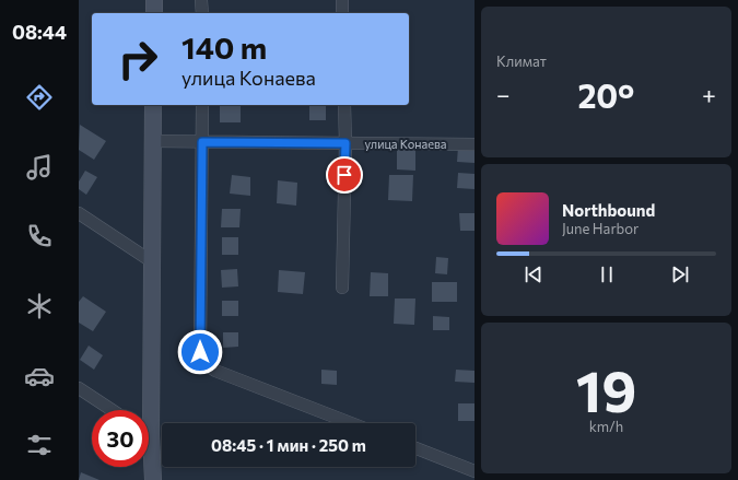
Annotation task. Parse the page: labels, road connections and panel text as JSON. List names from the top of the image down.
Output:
{
  "streets": {
    "street": ["улица Конаева"]
  },
  "page": {
    "tabs": "08:44",
    "tile": [
      "Климат",
      ["19", "km/h"]
    ],
    "turn": ["140 m", "улица Конаева"],
    "heat": ["−", "20°", "+"],
    "song": ["Northbound", "June Harbor"],
    "limit": "30",
    "trip": "08:45 · 1 мин · 250 m"
  }
}
